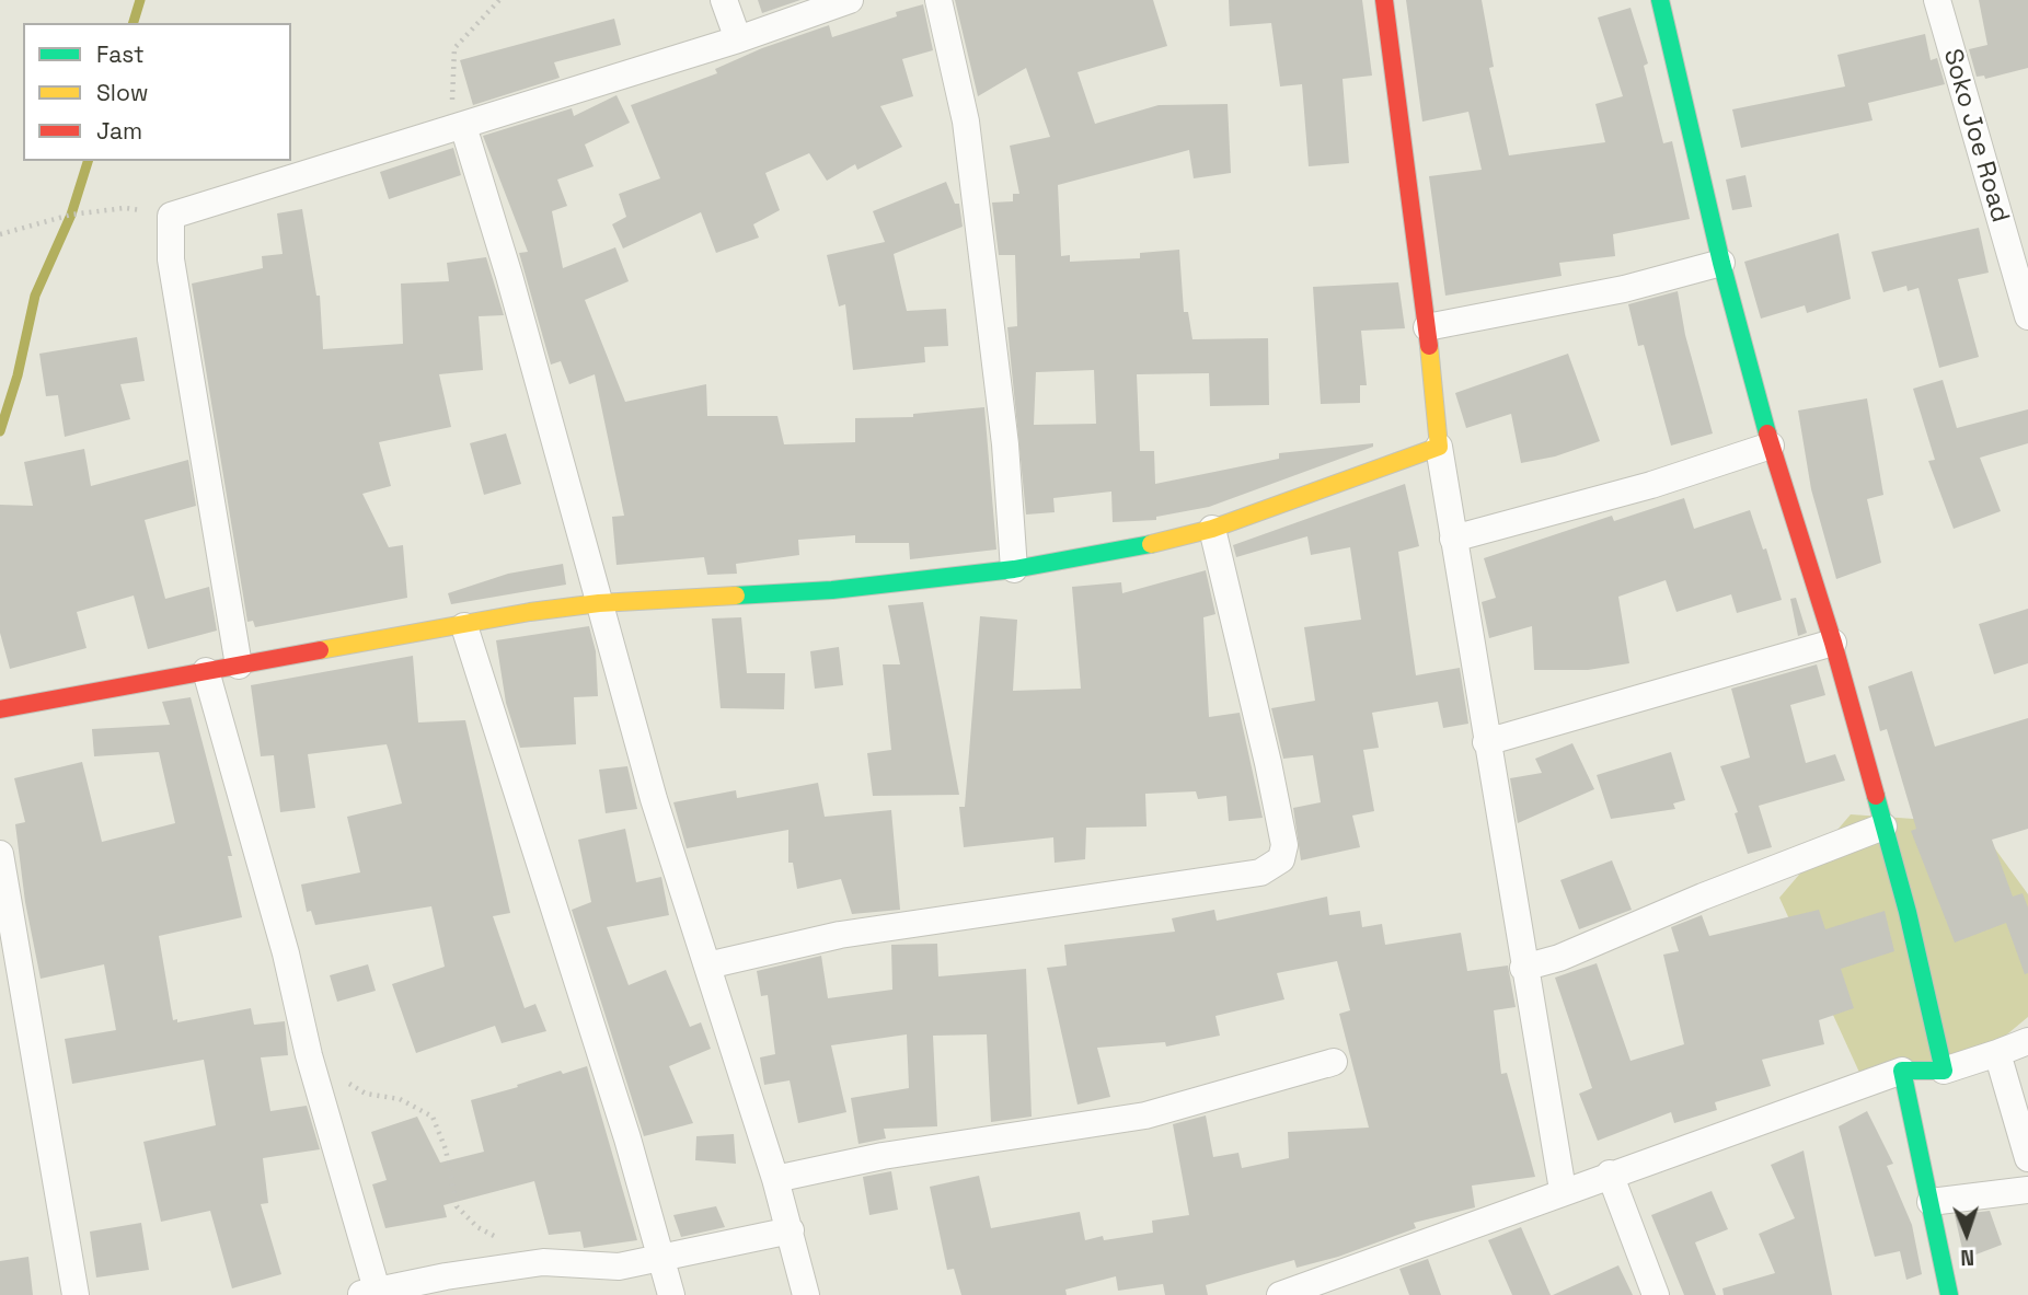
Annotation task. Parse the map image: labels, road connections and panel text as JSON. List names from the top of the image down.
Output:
{
  "streets": {
    "street": ["Soko Joe Road"]
  },
  "legend": ["Fast", "Slow", "Jam"],
  "north": "bottom"
}
